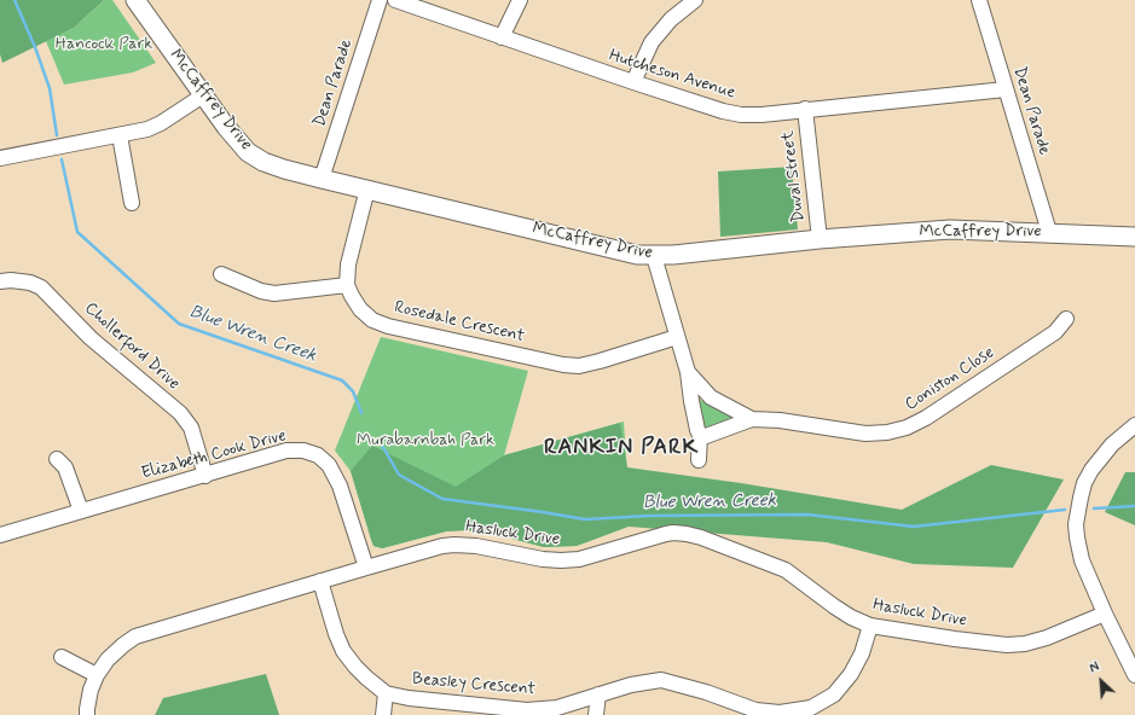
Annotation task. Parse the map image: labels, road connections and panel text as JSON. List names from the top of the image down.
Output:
{
  "streets": {
    "main road": ["McCaffrey Drive"],
    "street": [
      "Hutcheson Avenue",
      "Dean Parade",
      "Duval Street",
      "Rosedale Crescent",
      "Chollerford Drive",
      "Coniston Close",
      "Elizabeth Cook Drive",
      "Hasluck Drive",
      "Beasley Crescent"
    ]
  },
  "crossings": [
    ["Hutcheson Avenue", "Dean Parade"],
    ["Hutcheson Avenue", "Duval Street"],
    ["Dean Parade", "McCaffrey Drive"],
    ["McCaffrey Drive", "Duval Street"],
    ["McCaffrey Drive", "Coniston Close"],
    ["Rosedale Crescent", "Coniston Close"],
    ["Chollerford Drive", "Elizabeth Cook Drive"],
    ["Elizabeth Cook Drive", "Hasluck Drive"],
    ["Hasluck Drive", "Beasley Crescent"]
  ],
  "districts": ["RANKIN PARK"],
  "water": ["Blue Wren Creek"],
  "parks": ["Hancock Park", "Murabarnbah Park"],
  "north": "top left"
}
